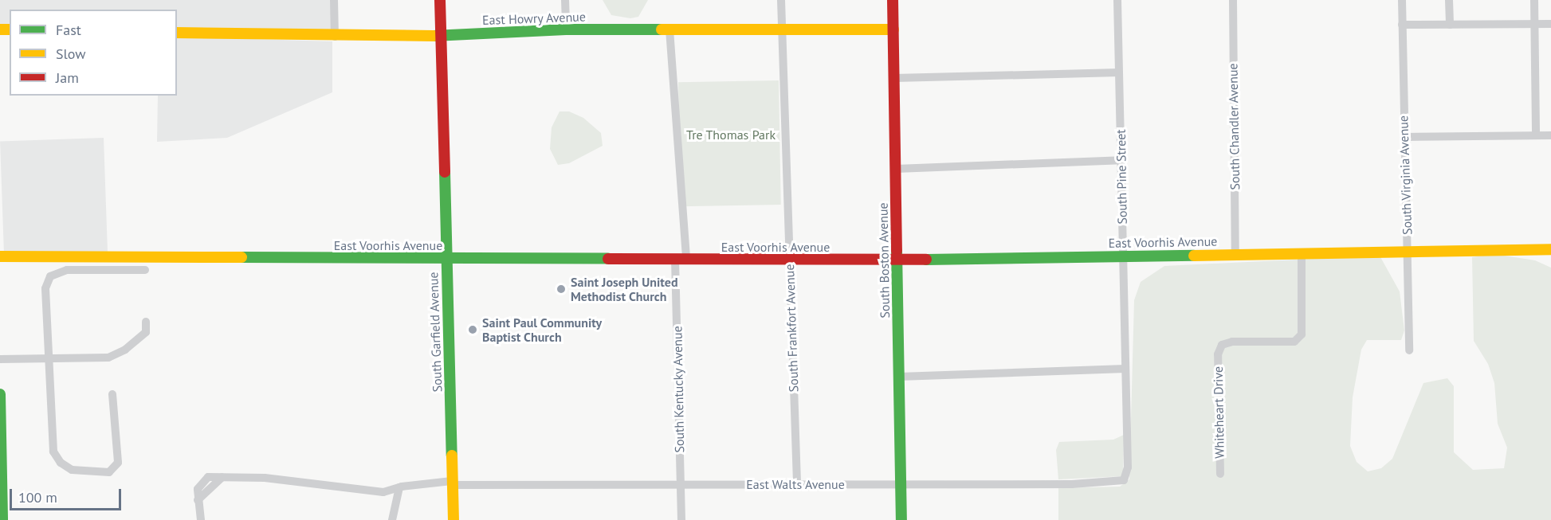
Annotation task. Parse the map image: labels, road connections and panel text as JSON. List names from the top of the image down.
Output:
{
  "streets": {
    "street": [
      "East Howry Avenue",
      "South Chandler Avenue",
      "South Virginia Avenue",
      "South Pine Street",
      "East Voorhis Avenue",
      "South Boston Avenue",
      "South Frankfort Avenue",
      "South Garfield Avenue",
      "South Kentucky Avenue",
      "Whiteheart Drive",
      "East Walts Avenue"
    ]
  },
  "crossings": [
    ["East Howry Avenue", "South Boston Avenue"],
    ["East Howry Avenue", "South Frankfort Avenue"],
    ["East Howry Avenue", "South Garfield Avenue"],
    ["East Howry Avenue", "South Kentucky Avenue"],
    ["South Chandler Avenue", "East Voorhis Avenue"],
    ["South Virginia Avenue", "East Voorhis Avenue"],
    ["South Pine Street", "East Voorhis Avenue"],
    ["South Pine Street", "East Walts Avenue"],
    ["East Voorhis Avenue", "South Boston Avenue"],
    ["East Voorhis Avenue", "South Frankfort Avenue"],
    ["East Voorhis Avenue", "South Garfield Avenue"],
    ["East Voorhis Avenue", "South Kentucky Avenue"],
    ["East Voorhis Avenue", "Whiteheart Drive"],
    ["South Boston Avenue", "East Walts Avenue"],
    ["South Frankfort Avenue", "East Walts Avenue"],
    ["South Garfield Avenue", "East Walts Avenue"],
    ["South Kentucky Avenue", "East Walts Avenue"]
  ],
  "parks": ["Tre Thomas Park"],
  "places": ["Saint Joseph United Methodist Church", "Saint Paul Community Baptist Church"],
  "legend": ["Fast", "Slow", "Jam"],
  "scale_bar": "100 m"
}
